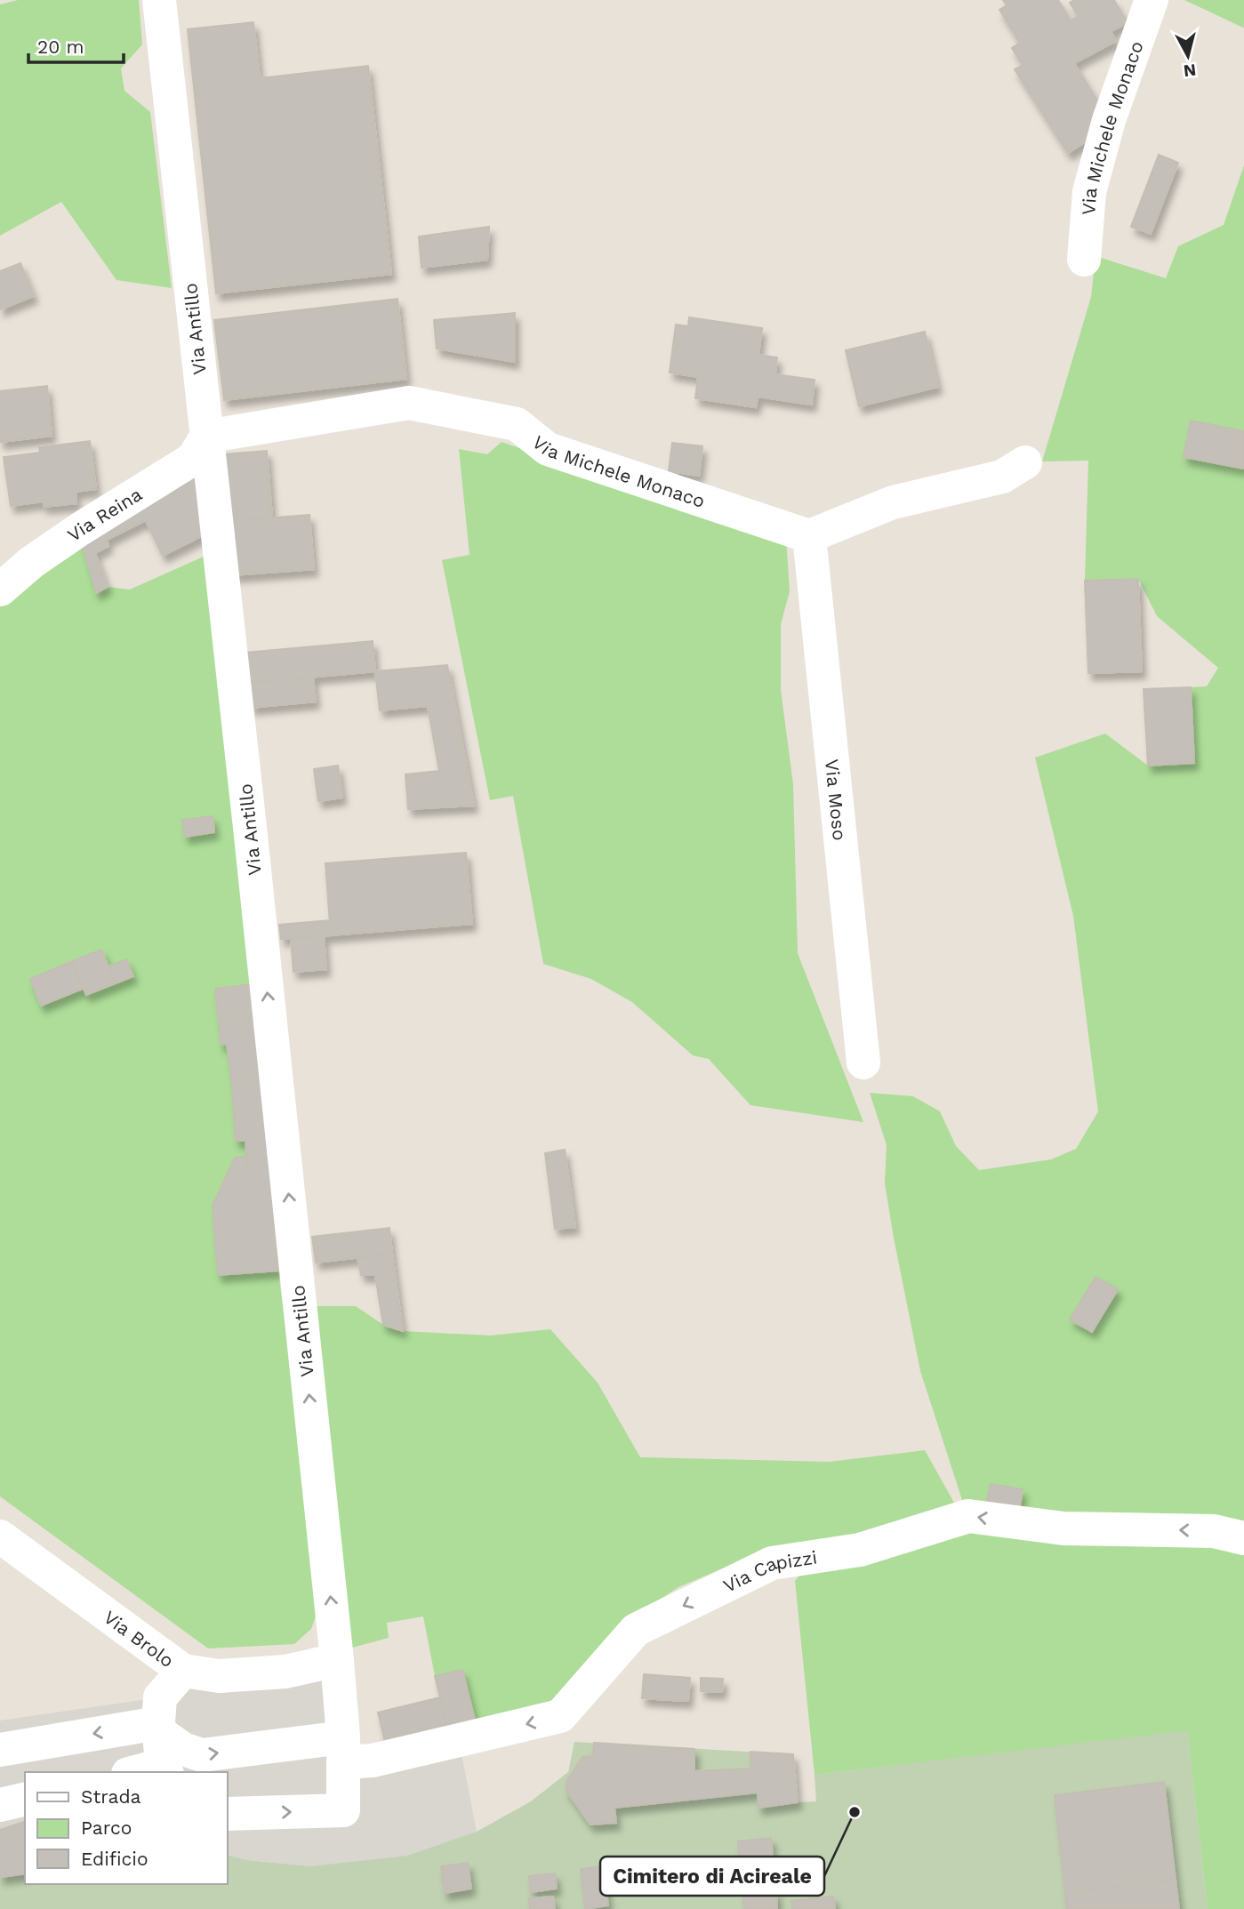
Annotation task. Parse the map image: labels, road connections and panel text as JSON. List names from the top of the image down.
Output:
{
  "streets": {
    "street": [
      "Via Michele Monaco",
      "Via Antillo",
      "Via Reina",
      "Via Moso",
      "Via Capizzi",
      "Via Brolo"
    ]
  },
  "crossings": [
    ["Via Michele Monaco", "Via Antillo"],
    ["Via Michele Monaco", "Via Reina"],
    ["Via Michele Monaco", "Via Moso"],
    ["Via Antillo", "Via Reina"],
    ["Via Antillo", "Via Capizzi"],
    ["Via Antillo", "Via Brolo"]
  ],
  "one_way": ["Via Antillo"],
  "places": ["Cimitero di Acireale"],
  "legend": ["Strada", "Parco", "Edificio"],
  "scale_bar": "20 m",
  "north": "bottom"
}
